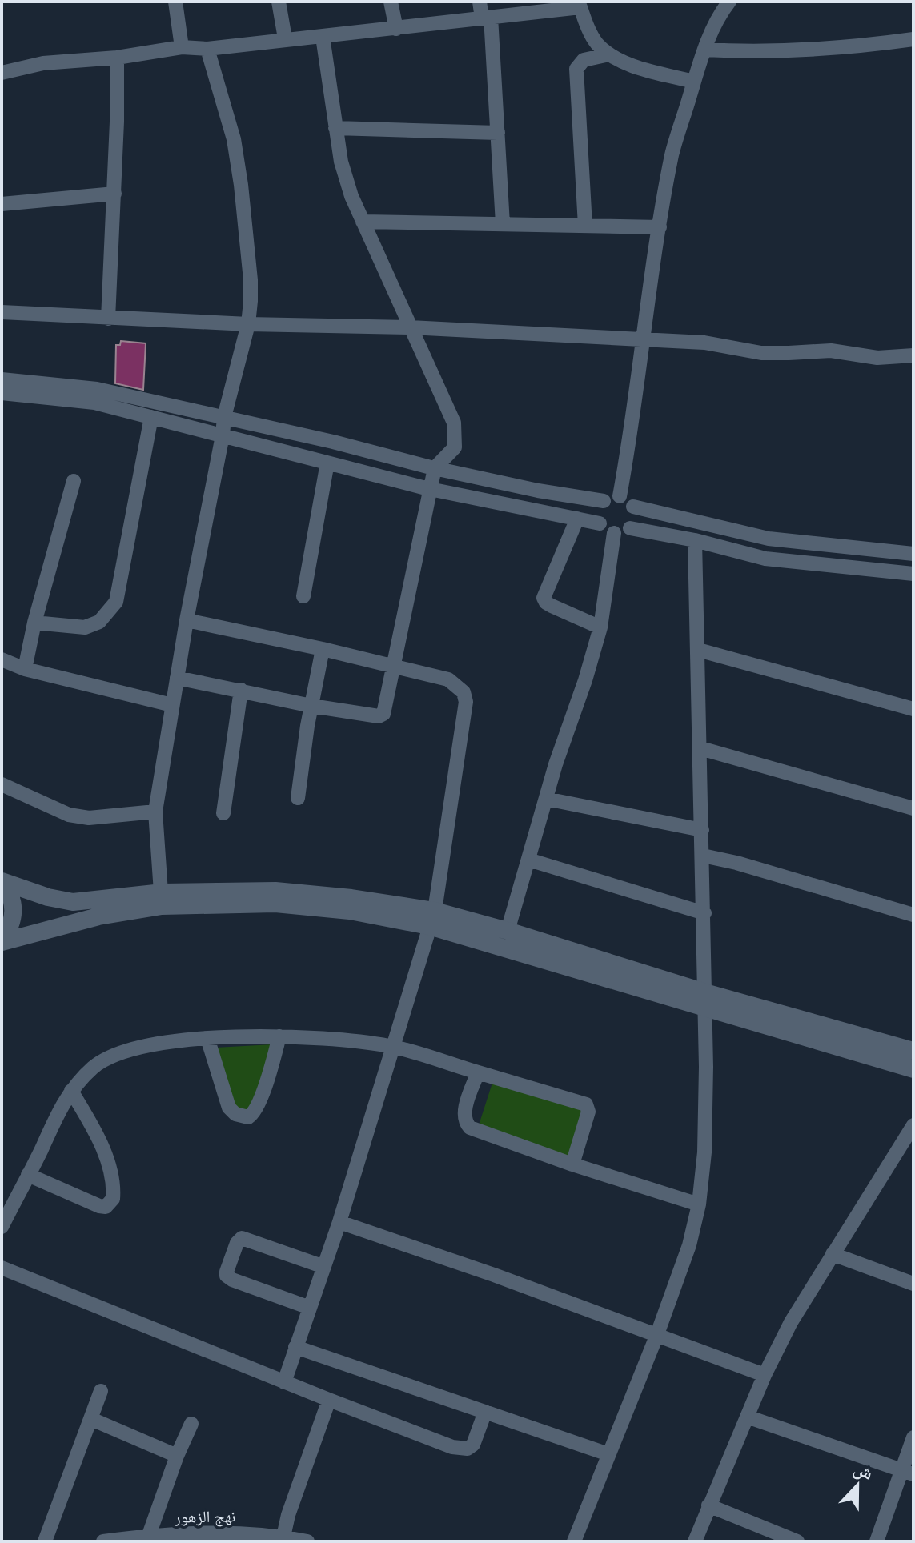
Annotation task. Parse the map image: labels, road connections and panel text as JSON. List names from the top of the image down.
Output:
{
  "streets": {
    "street": ["نهج الزهور"]
  },
  "north": "top"
}
